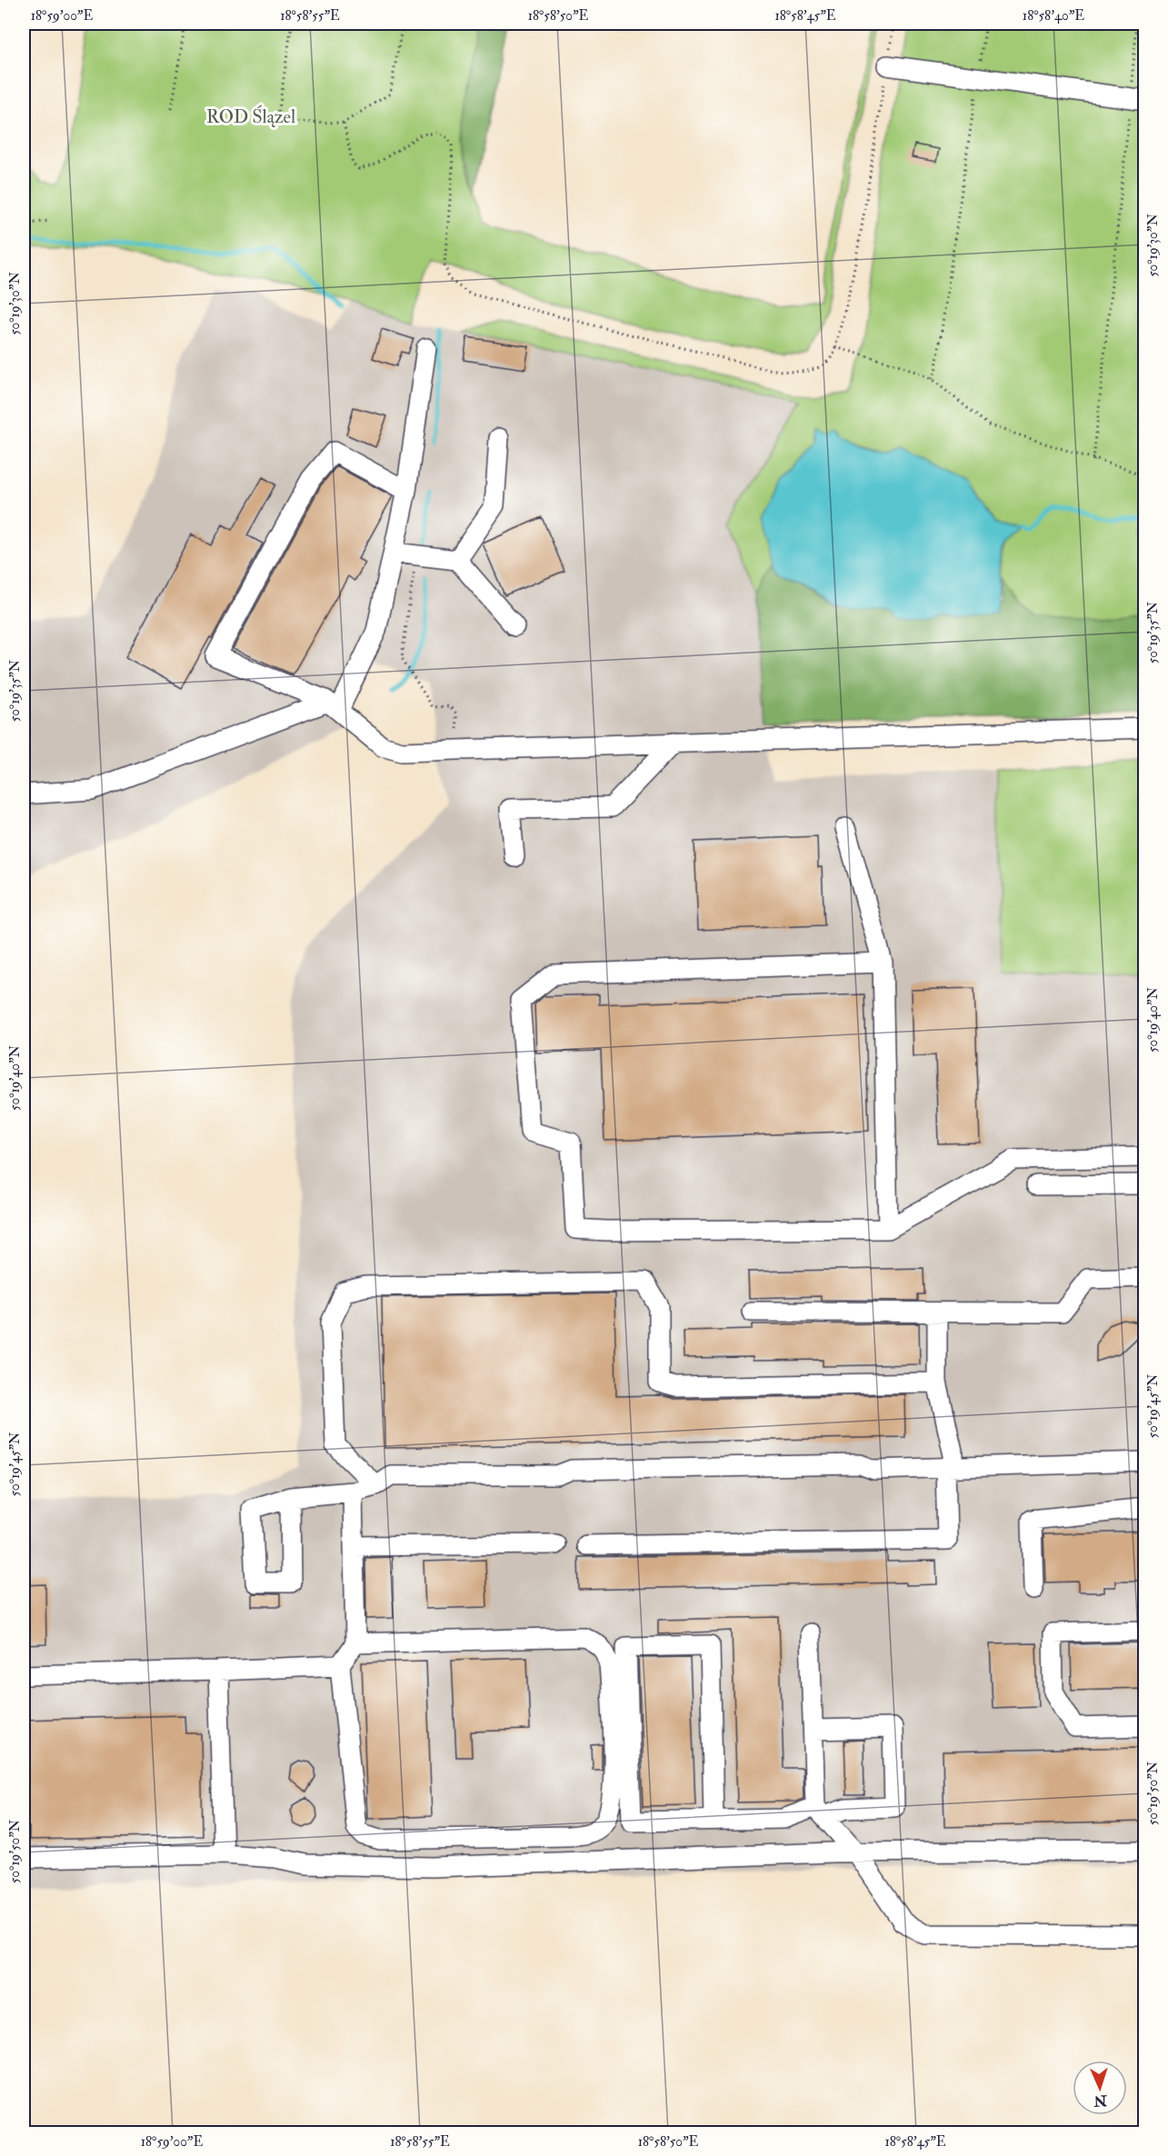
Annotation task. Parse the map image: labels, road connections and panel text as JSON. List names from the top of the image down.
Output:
{
  "parks": ["ROD Ślązel"],
  "north": "bottom",
  "coordinates": [
    "18°59'00\"E",
    "18°58'55\"E",
    "18°58'50\"E",
    "18°58'45\"E",
    "18°58'40\"E",
    "50°19'30\"N",
    "50°19'35\"N",
    "50°19'40\"N",
    "50°19'45\"N",
    "50°19'50\"N"
  ]
}
